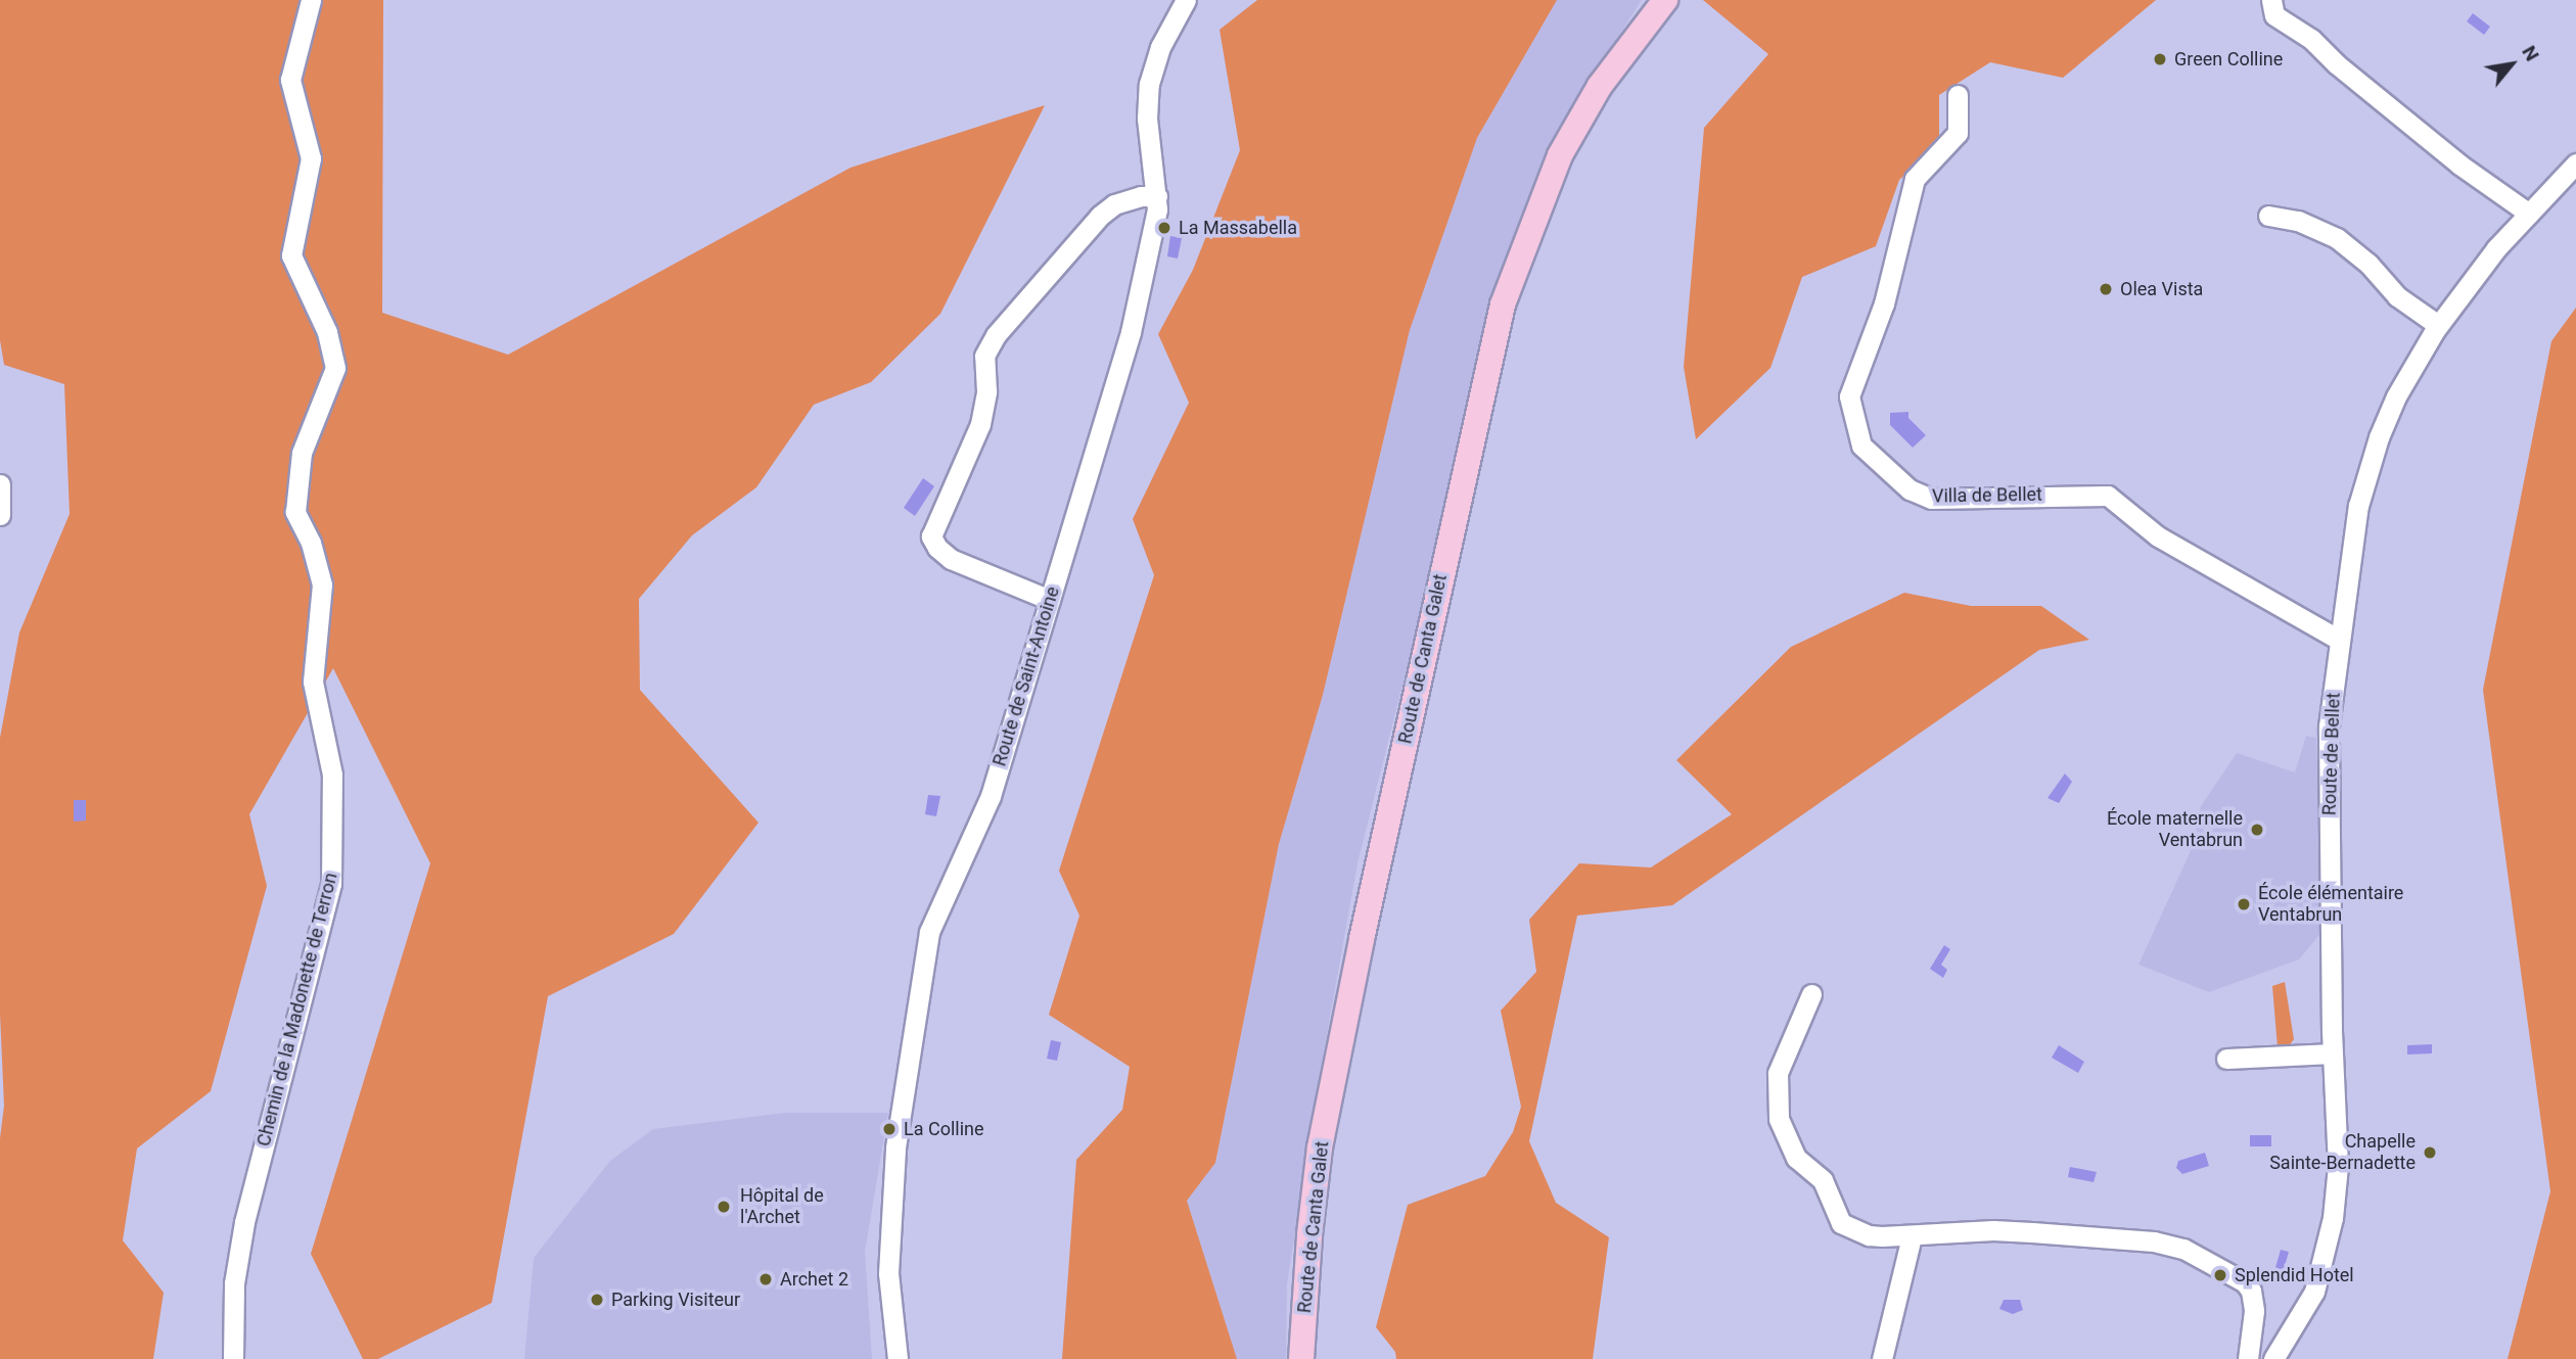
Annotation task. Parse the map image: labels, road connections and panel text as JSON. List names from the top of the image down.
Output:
{
  "streets": {
    "main road": ["Route de Canta Galet"],
    "street": [
      "Villa de Bellet",
      "Route de Saint-Antoine",
      "Route de Bellet",
      "Chemin de la Madonette de Terron"
    ]
  },
  "crossings": [
    ["Villa de Bellet", "Route de Bellet"]
  ],
  "places": [
    "Green Colline",
    "La Massabella",
    "Olea Vista",
    "École maternelle Ventabrun",
    "École élémentaire Ventabrun",
    "La Colline",
    "Chapelle Sainte-Bernadette",
    "Hôpital de l'Archet",
    "Splendid Hotel",
    "Archet 2",
    "Parking Visiteur"
  ],
  "north": "top right"
}
